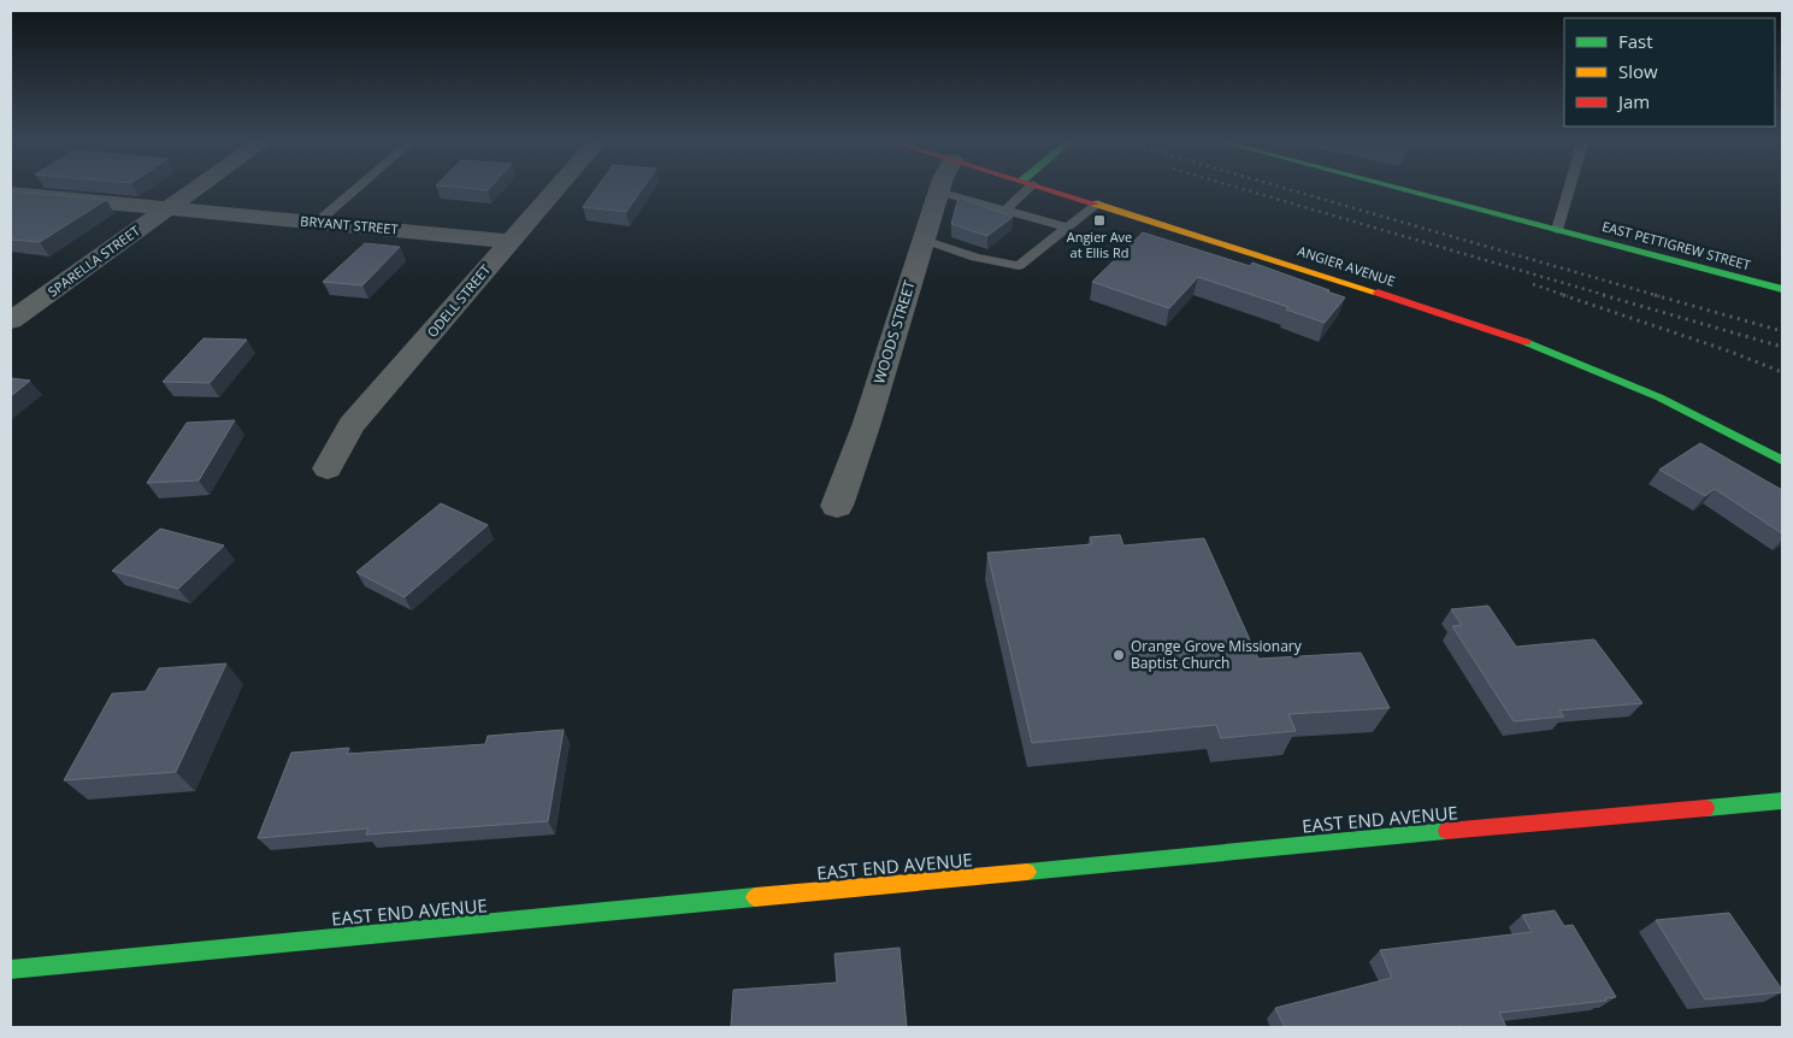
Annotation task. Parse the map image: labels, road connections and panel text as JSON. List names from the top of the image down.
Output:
{
  "streets": {
    "street": [
      "BRYANT STREET",
      "EAST PETTIGREW STREET",
      "SPARELLA STREET",
      "ANGIER AVENUE",
      "ODELL STREET",
      "WOODS STREET",
      "EAST END AVENUE"
    ]
  },
  "crossings": [
    ["BRYANT STREET", "SPARELLA STREET"],
    ["BRYANT STREET", "ODELL STREET"]
  ],
  "places": {
    "transit": ["Angier Ave at Ellis Rd"],
    "other": ["Orange Grove Missionary Baptist Church"]
  },
  "legend": ["Fast", "Slow", "Jam"]
}
